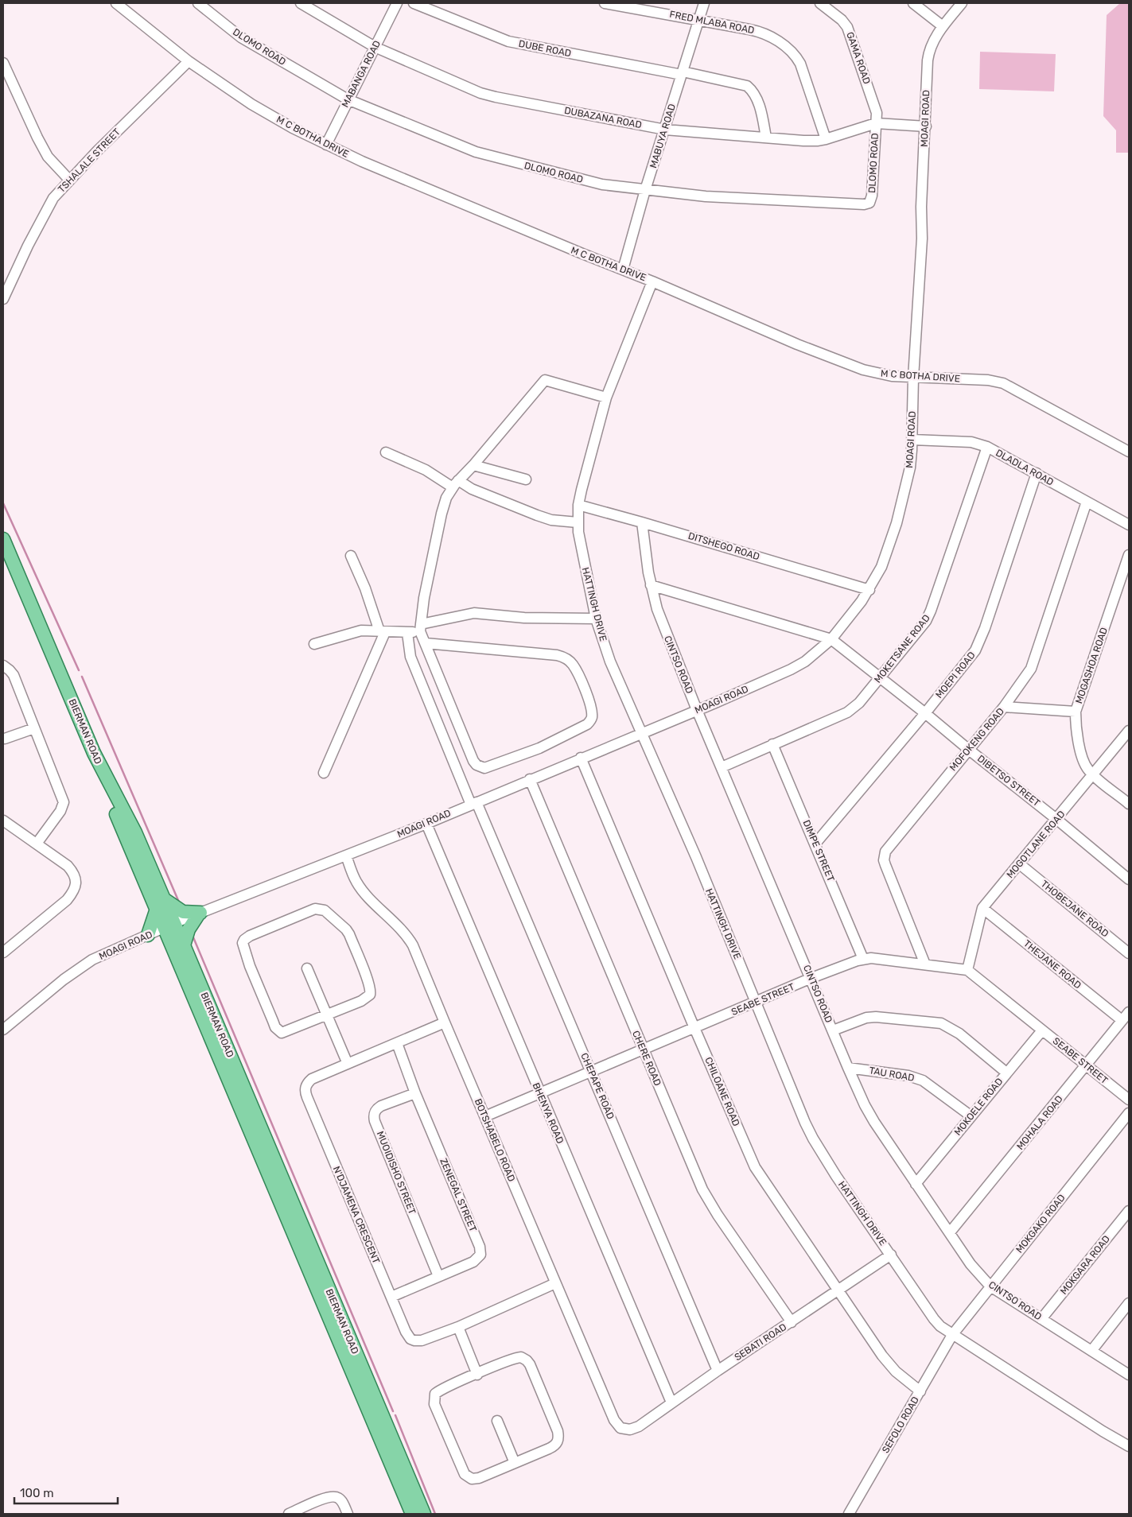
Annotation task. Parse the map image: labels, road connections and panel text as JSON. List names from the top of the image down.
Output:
{
  "streets": {
    "main road": ["BIERMAN ROAD"],
    "street": [
      "FRED MLABA ROAD",
      "DLOMO ROAD",
      "DUBE ROAD",
      "GAMA ROAD",
      "MABANGA ROAD",
      "DUBAZANA ROAD",
      "MOAGI ROAD",
      "MABUYA ROAD",
      "M C BOTHA DRIVE",
      "TSHALALE STREET",
      "DLADLA ROAD",
      "DITSHEGO ROAD",
      "HATTINGH DRIVE",
      "MOKETSANE ROAD",
      "CINTSO ROAD",
      "MOGASHOA ROAD",
      "MOEPI ROAD",
      "MOFOKENG ROAD",
      "DIBETSO STREET",
      "MOGOTLANE ROAD",
      "DIMPE STREET",
      "THOBEJANE ROAD",
      "THEJANE ROAD",
      "SEABE STREET",
      "CHERE ROAD",
      "TAU ROAD",
      "CHEPAPE ROAD",
      "CHILOANE ROAD",
      "MOKOELE ROAD",
      "BHENYA ROAD",
      "MOHALA ROAD",
      "BOTSHABELO ROAD",
      "MUOIDISHO STREET",
      "ZENEGAL STREET",
      "N'DJAMENA CRESCENT",
      "MOKGAKO ROAD",
      "MOKGARA ROAD",
      "SEBATI ROAD",
      "SEFOLO ROAD"
    ]
  },
  "crossings": [
    ["FRED MLABA ROAD", "DUBAZANA ROAD"],
    ["FRED MLABA ROAD", "MABUYA ROAD"],
    ["DLOMO ROAD", "GAMA ROAD"],
    ["DLOMO ROAD", "MABANGA ROAD"],
    ["DLOMO ROAD", "DUBAZANA ROAD"],
    ["DLOMO ROAD", "MABUYA ROAD"],
    ["DUBE ROAD", "DUBAZANA ROAD"],
    ["DUBE ROAD", "MABUYA ROAD"],
    ["GAMA ROAD", "DUBAZANA ROAD"],
    ["MABANGA ROAD", "DUBAZANA ROAD"],
    ["MABANGA ROAD", "M C BOTHA DRIVE"],
    ["DUBAZANA ROAD", "MOAGI ROAD"],
    ["DUBAZANA ROAD", "MABUYA ROAD"],
    ["MOAGI ROAD", "M C BOTHA DRIVE"],
    ["MOAGI ROAD", "DLADLA ROAD"],
    ["MOAGI ROAD", "DITSHEGO ROAD"],
    ["MOAGI ROAD", "HATTINGH DRIVE"],
    ["MOAGI ROAD", "CINTSO ROAD"],
    ["MOAGI ROAD", "BIERMAN ROAD"],
    ["MOAGI ROAD", "DIBETSO STREET"],
    ["MOAGI ROAD", "CHERE ROAD"],
    ["MOAGI ROAD", "CHEPAPE ROAD"],
    ["MOAGI ROAD", "CHILOANE ROAD"],
    ["MOAGI ROAD", "BHENYA ROAD"],
    ["MOAGI ROAD", "BOTSHABELO ROAD"],
    ["MABUYA ROAD", "M C BOTHA DRIVE"],
    ["M C BOTHA DRIVE", "TSHALALE STREET"],
    ["M C BOTHA DRIVE", "HATTINGH DRIVE"],
    ["DLADLA ROAD", "MOKETSANE ROAD"],
    ["DLADLA ROAD", "MOEPI ROAD"],
    ["DLADLA ROAD", "MOFOKENG ROAD"],
    ["DITSHEGO ROAD", "HATTINGH DRIVE"],
    ["DITSHEGO ROAD", "CINTSO ROAD"],
    ["HATTINGH DRIVE", "SEABE STREET"],
    ["HATTINGH DRIVE", "MOKGAKO ROAD"],
    ["HATTINGH DRIVE", "SEBATI ROAD"],
    ["HATTINGH DRIVE", "SEFOLO ROAD"],
    ["MOKETSANE ROAD", "CINTSO ROAD"],
    ["MOKETSANE ROAD", "DIBETSO STREET"],
    ["MOKETSANE ROAD", "DIMPE STREET"],
    ["CINTSO ROAD", "SEABE STREET"],
    ["CINTSO ROAD", "TAU ROAD"],
    ["CINTSO ROAD", "MOKOELE ROAD"],
    ["CINTSO ROAD", "MOHALA ROAD"],
    ["CINTSO ROAD", "MOKGAKO ROAD"],
    ["CINTSO ROAD", "MOKGARA ROAD"],
    ["MOGASHOA ROAD", "MOGOTLANE ROAD"],
    ["MOEPI ROAD", "DIBETSO STREET"],
    ["MOEPI ROAD", "DIMPE STREET"],
    ["MOFOKENG ROAD", "DIBETSO STREET"],
    ["MOFOKENG ROAD", "SEABE STREET"],
    ["DIBETSO STREET", "MOGOTLANE ROAD"],
    ["MOGOTLANE ROAD", "THOBEJANE ROAD"],
    ["MOGOTLANE ROAD", "THEJANE ROAD"],
    ["MOGOTLANE ROAD", "SEABE STREET"],
    ["DIMPE STREET", "SEABE STREET"],
    ["THEJANE ROAD", "MOHALA ROAD"],
    ["SEABE STREET", "CHERE ROAD"],
    ["SEABE STREET", "CHEPAPE ROAD"],
    ["SEABE STREET", "CHILOANE ROAD"],
    ["SEABE STREET", "MOKOELE ROAD"],
    ["SEABE STREET", "BHENYA ROAD"],
    ["SEABE STREET", "MOHALA ROAD"],
    ["SEABE STREET", "BOTSHABELO ROAD"],
    ["CHERE ROAD", "SEBATI ROAD"],
    ["TAU ROAD", "MOKOELE ROAD"],
    ["CHEPAPE ROAD", "SEBATI ROAD"],
    ["CHILOANE ROAD", "SEBATI ROAD"],
    ["CHILOANE ROAD", "SEFOLO ROAD"],
    ["BHENYA ROAD", "SEBATI ROAD"],
    ["BOTSHABELO ROAD", "N'DJAMENA CRESCENT"],
    ["BOTSHABELO ROAD", "SEBATI ROAD"],
    ["MUOIDISHO STREET", "ZENEGAL STREET"],
    ["ZENEGAL STREET", "N'DJAMENA CRESCENT"],
    ["MOKGAKO ROAD", "SEFOLO ROAD"]
  ],
  "scale_bar": "100 m"
}
